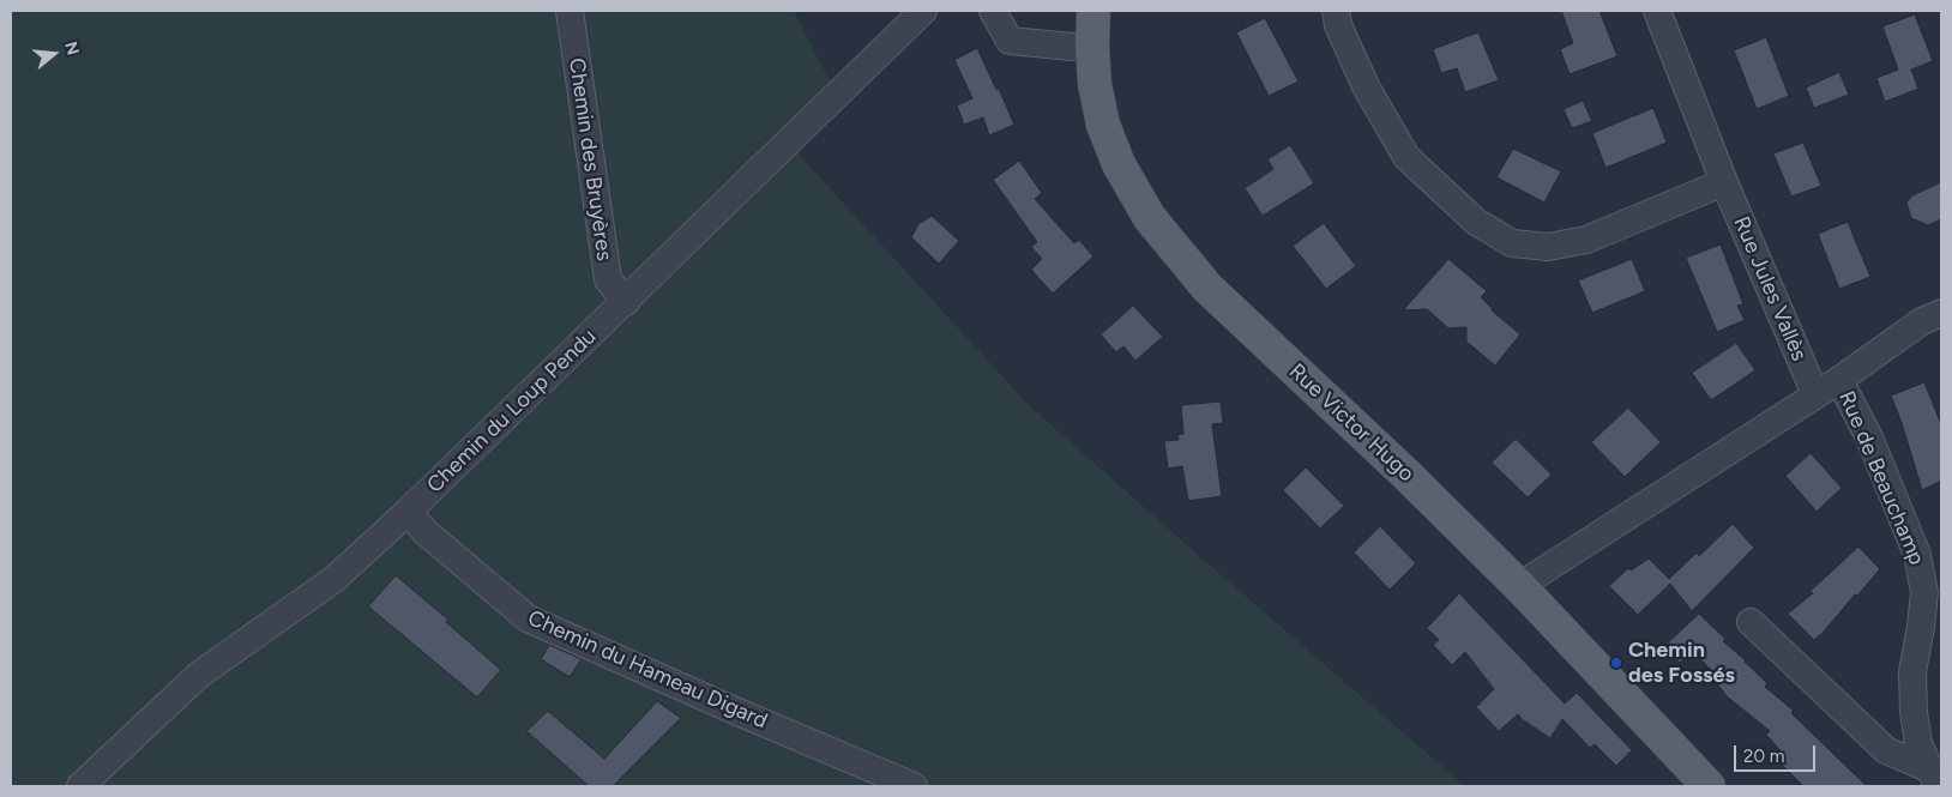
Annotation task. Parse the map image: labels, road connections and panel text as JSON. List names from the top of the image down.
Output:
{
  "streets": {
    "main road": ["Rue Victor Hugo"],
    "street": [
      "Chemin des Bruyères",
      "Rue Jules Vallès",
      "Chemin du Loup Pendu",
      "Rue de Beauchamp",
      "Chemin du Hameau Digard"
    ]
  },
  "crossings": [
    ["Chemin des Bruyères", "Chemin du Loup Pendu"],
    ["Chemin du Loup Pendu", "Chemin du Hameau Digard"]
  ],
  "places": ["Chemin des Fossés"],
  "scale_bar": "20 m",
  "north": "right"
}
